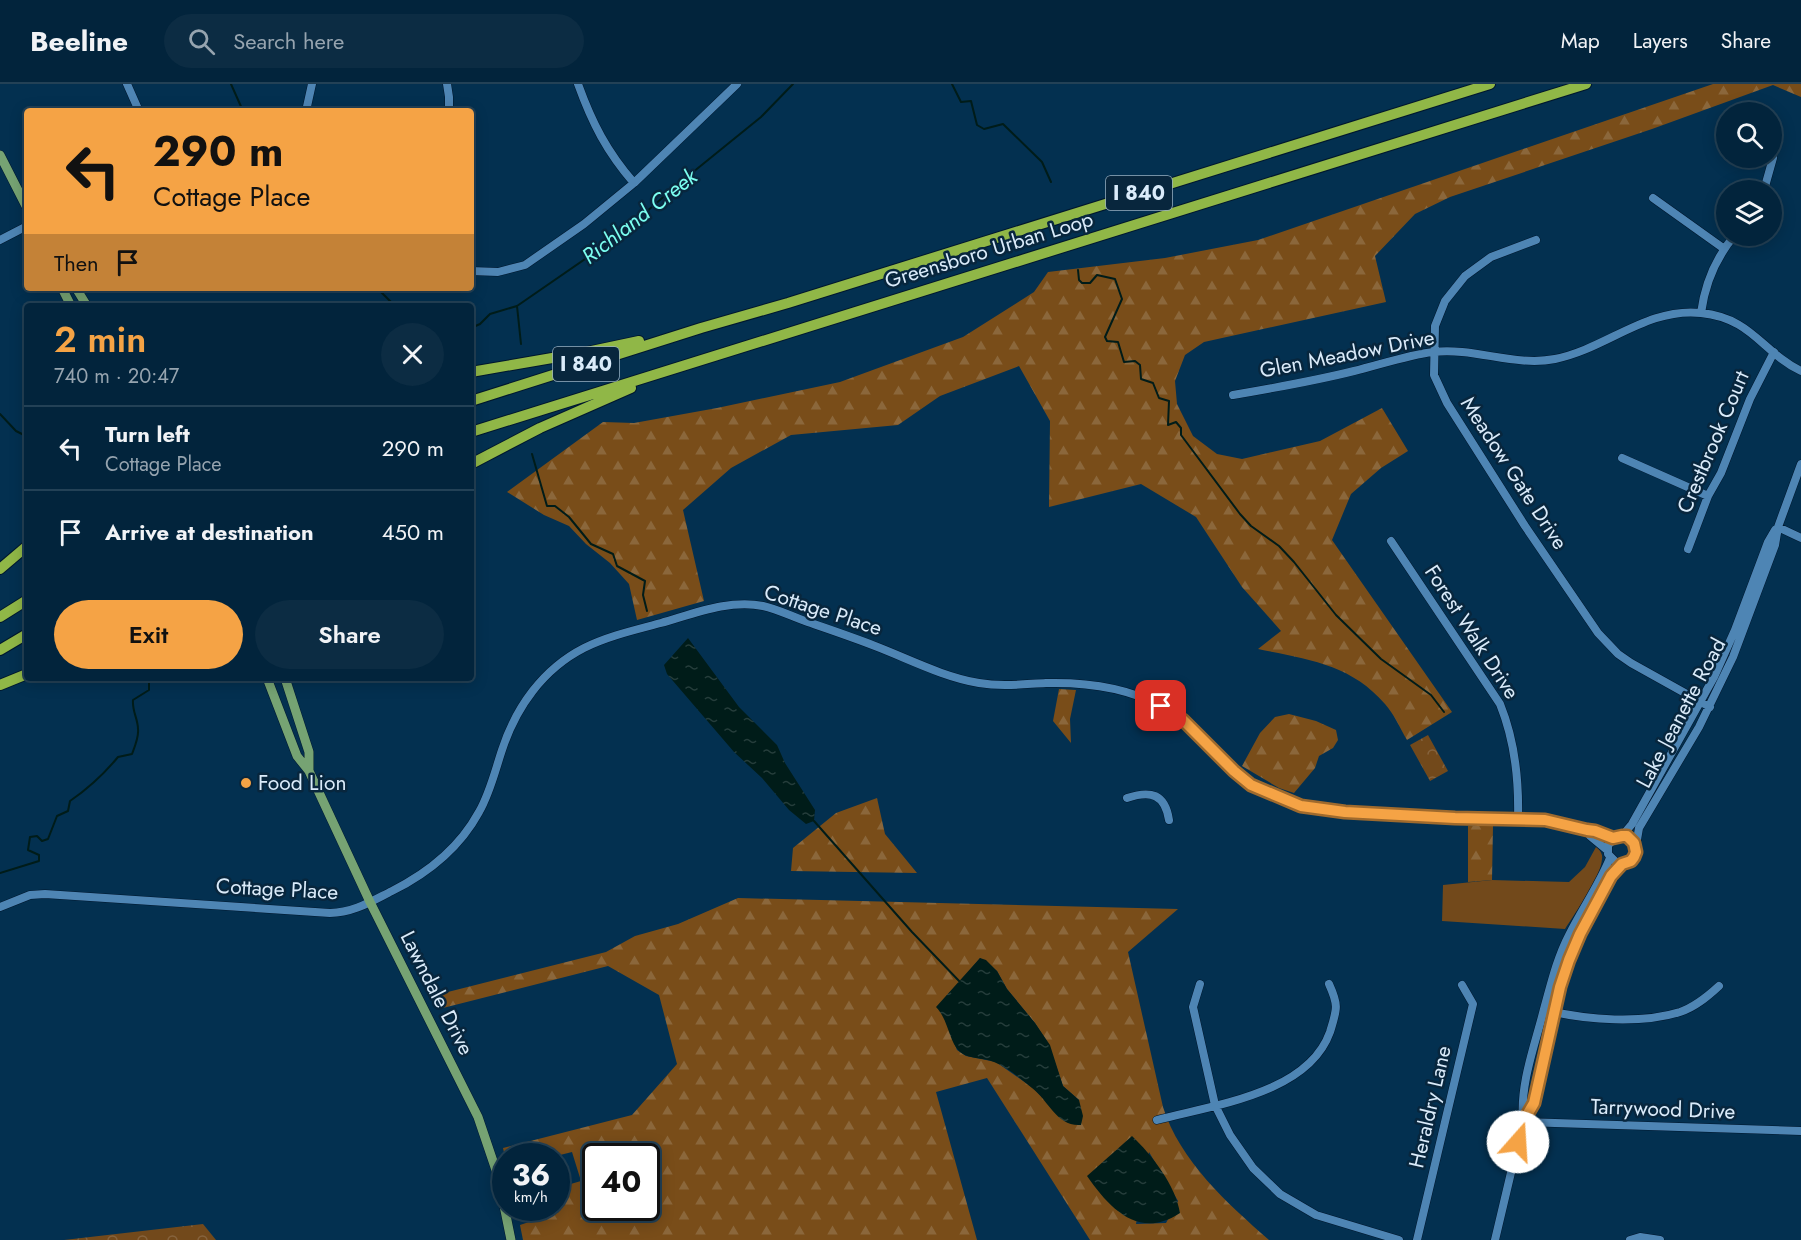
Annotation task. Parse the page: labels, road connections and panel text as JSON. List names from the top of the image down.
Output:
{
  "streets": {
    "highway": ["I 840", "Greensboro Urban Loop"],
    "main road": ["Lawndale Drive"],
    "street": [
      "Glen Meadow Drive",
      "Crestbrook Court",
      "Meadow Gate Drive",
      "Cottage Place",
      "Forest Walk Drive",
      "Lake Jeanette Road",
      "Heraldry Lane",
      "Tarrywood Drive"
    ]
  },
  "crossings": [
    ["Glen Meadow Drive", "Crestbrook Court"],
    ["Glen Meadow Drive", "Meadow Gate Drive"],
    ["Meadow Gate Drive", "Lake Jeanette Road"],
    ["Cottage Place", "Forest Walk Drive"],
    ["Cottage Place", "Lake Jeanette Road"],
    ["Cottage Place", "Lawndale Drive"]
  ],
  "water": ["Richland Creek"],
  "places": ["Food Lion"],
  "page": {
    "header": "Beeline",
    "search": "Search here",
    "nav": ["Map", "Layers", "Share"],
    "turn": ["290 m", "Cottage Place"],
    "then": "Then",
    "heading": ["2 min", "740 m · 20:47"],
    "list": [
      {
        "name": "Turn left",
        "note": "Cottage Place",
        "value": "290 m"
      },
      {
        "name": "Arrive at destination",
        "value": "450 m"
      }
    ],
    "buttons": ["Exit", "Share"],
    "speed": "36 km/h",
    "limit": "40"
  }
}
